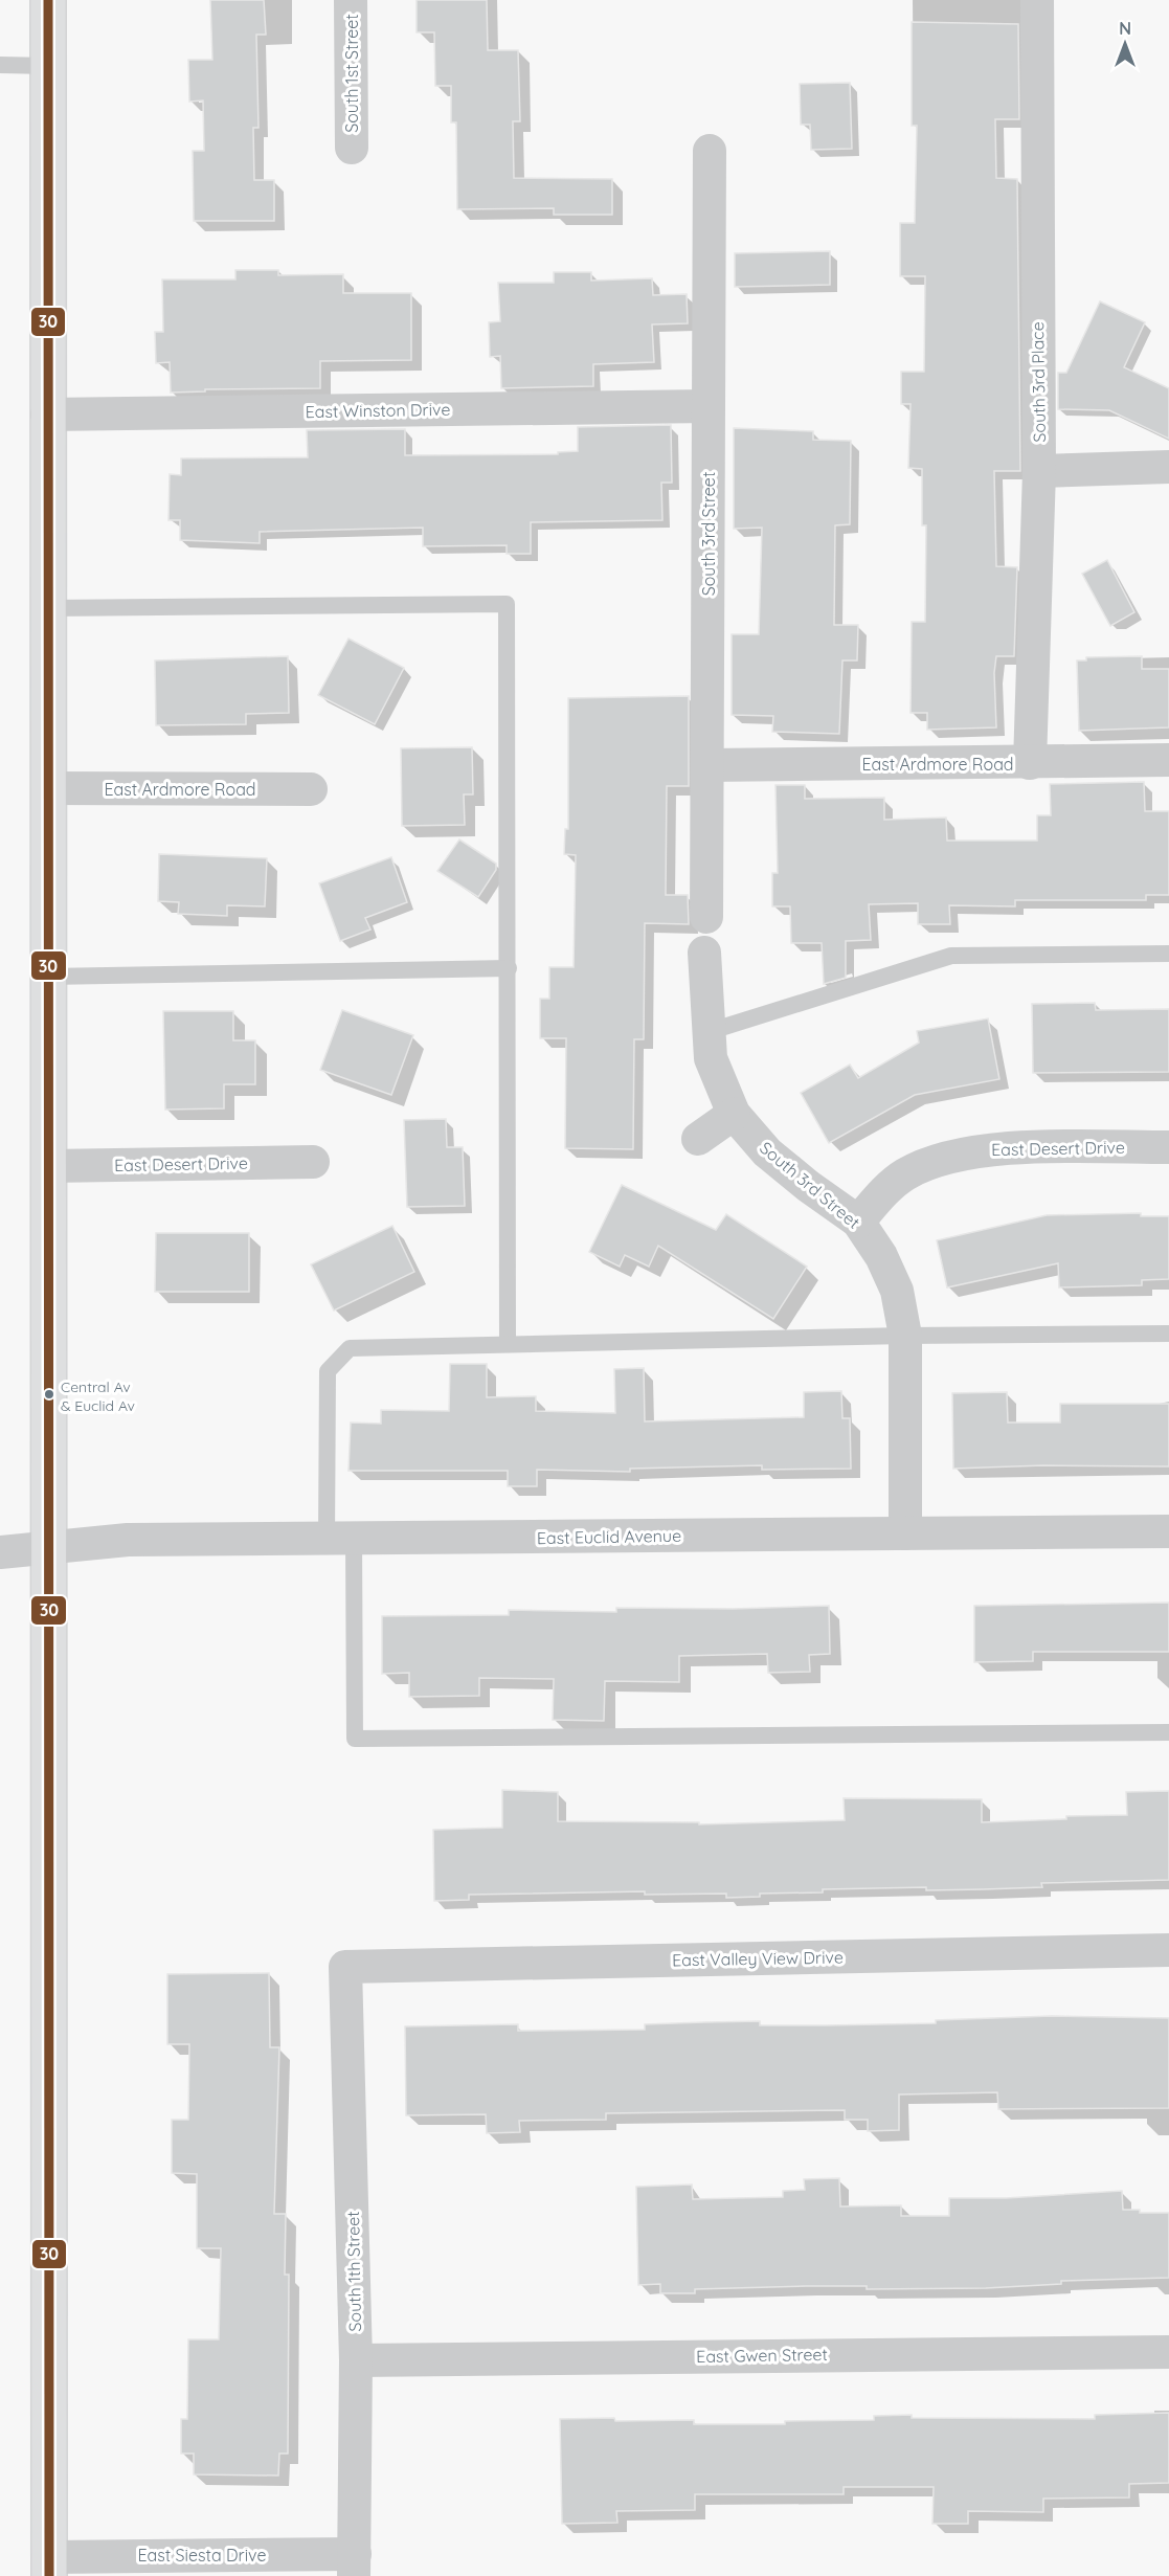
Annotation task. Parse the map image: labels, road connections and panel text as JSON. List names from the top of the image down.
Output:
{
  "streets": {
    "street": [
      "South 1st Street",
      "South 3rd Place",
      "East Winston Drive",
      "South 3rd Street",
      "East Ardmore Road",
      "East Desert Drive",
      "East Euclid Avenue",
      "East Valley View Drive",
      "South 1th Street",
      "East Gwen Street",
      "East Siesta Drive"
    ]
  },
  "crossings": [
    ["South 3rd Place", "East Ardmore Road"],
    ["East Winston Drive", "South 3rd Street"],
    ["South 3rd Street", "East Ardmore Road"],
    ["South 3rd Street", "East Desert Drive"],
    ["South 3rd Street", "East Euclid Avenue"],
    ["East Valley View Drive", "South 1th Street"],
    ["South 1th Street", "East Gwen Street"],
    ["South 1th Street", "East Siesta Drive"]
  ],
  "places": ["Central Av & Euclid Av"],
  "lines": ["transit line 30"],
  "north": "top"
}
